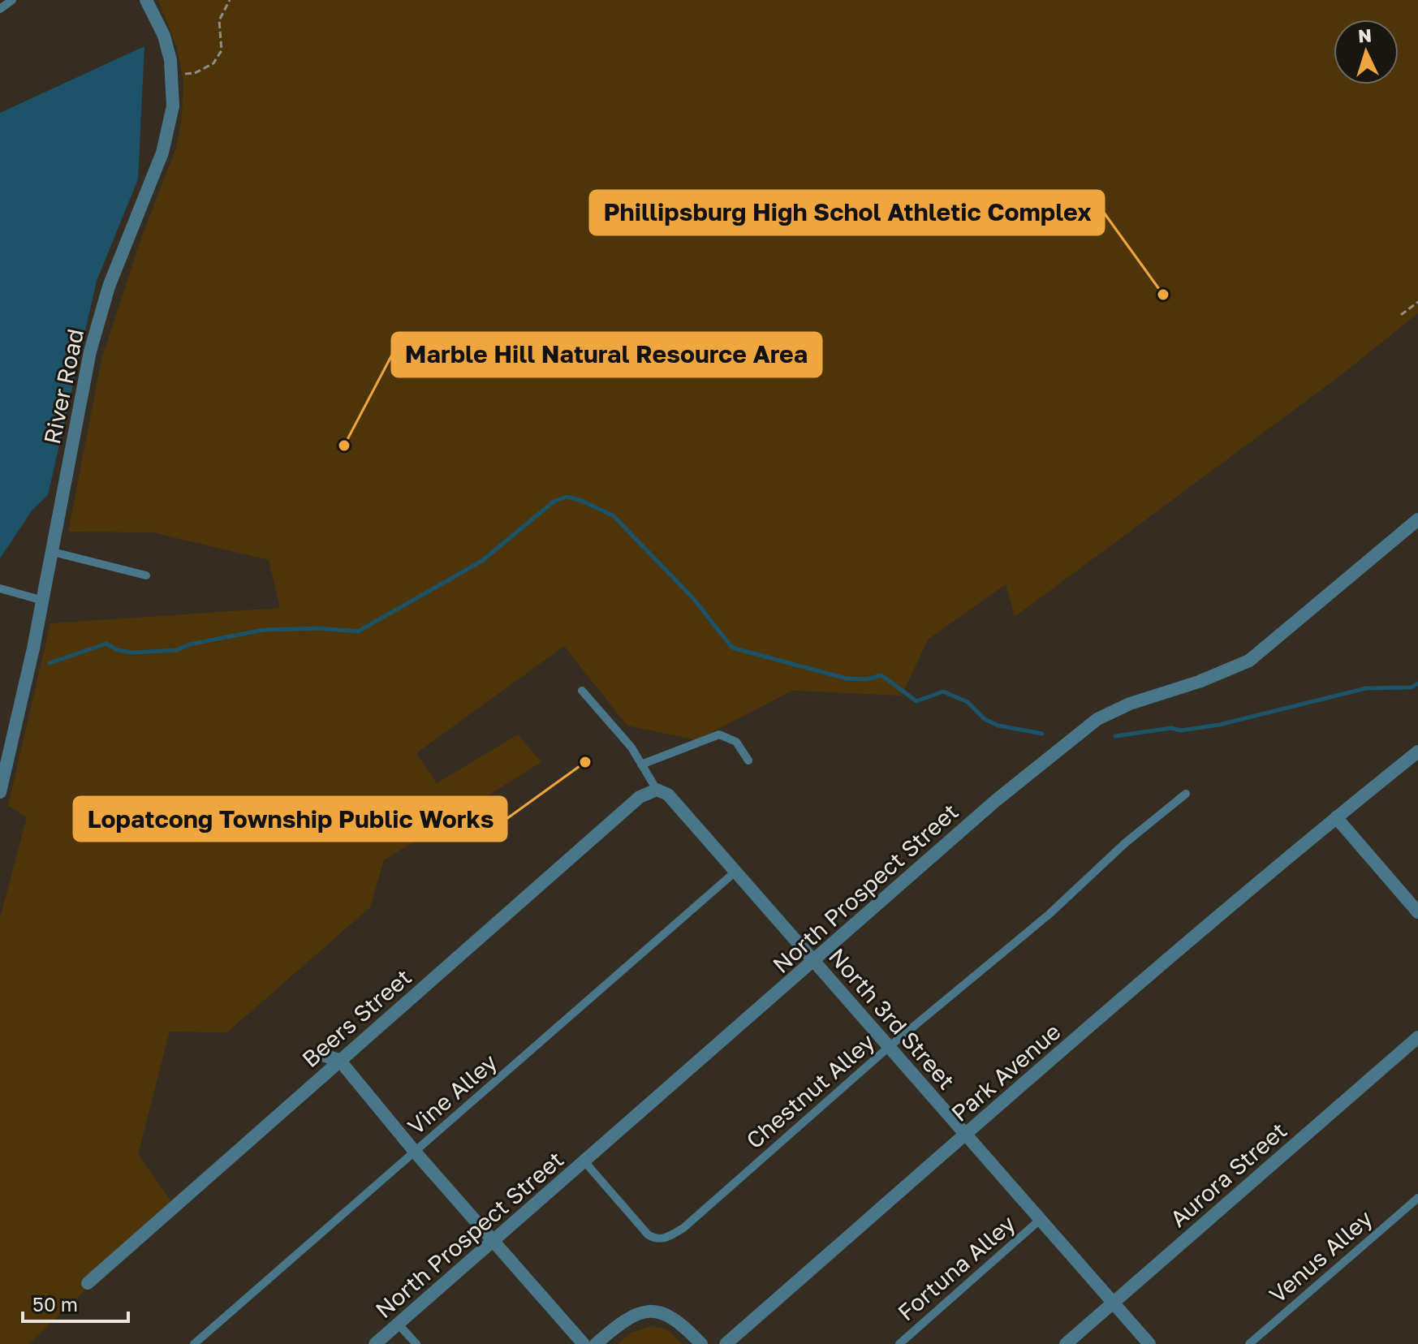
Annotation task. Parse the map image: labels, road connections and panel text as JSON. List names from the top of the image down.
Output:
{
  "streets": {
    "street": [
      "River Road",
      "North Prospect Street",
      "Beers Street",
      "North 3rd Street",
      "Park Avenue",
      "Aurora Street"
    ],
    "lane": [
      "Chestnut Alley",
      "Vine Alley",
      "Venus Alley",
      "Fortuna Alley"
    ]
  },
  "crossings": [
    ["North Prospect Street", "North 3rd Street"],
    ["North Prospect Street", "Chestnut Alley"],
    ["Beers Street", "North 3rd Street"],
    ["North 3rd Street", "Park Avenue"],
    ["North 3rd Street", "Chestnut Alley"],
    ["North 3rd Street", "Vine Alley"],
    ["North 3rd Street", "Aurora Street"],
    ["North 3rd Street", "Fortuna Alley"]
  ],
  "places": ["Phillipsburg High Schol Athletic Complex", "Marble Hill Natural Resource Area", "Lopatcong Township Public Works"],
  "scale_bar": "50 m",
  "north": "top"
}
